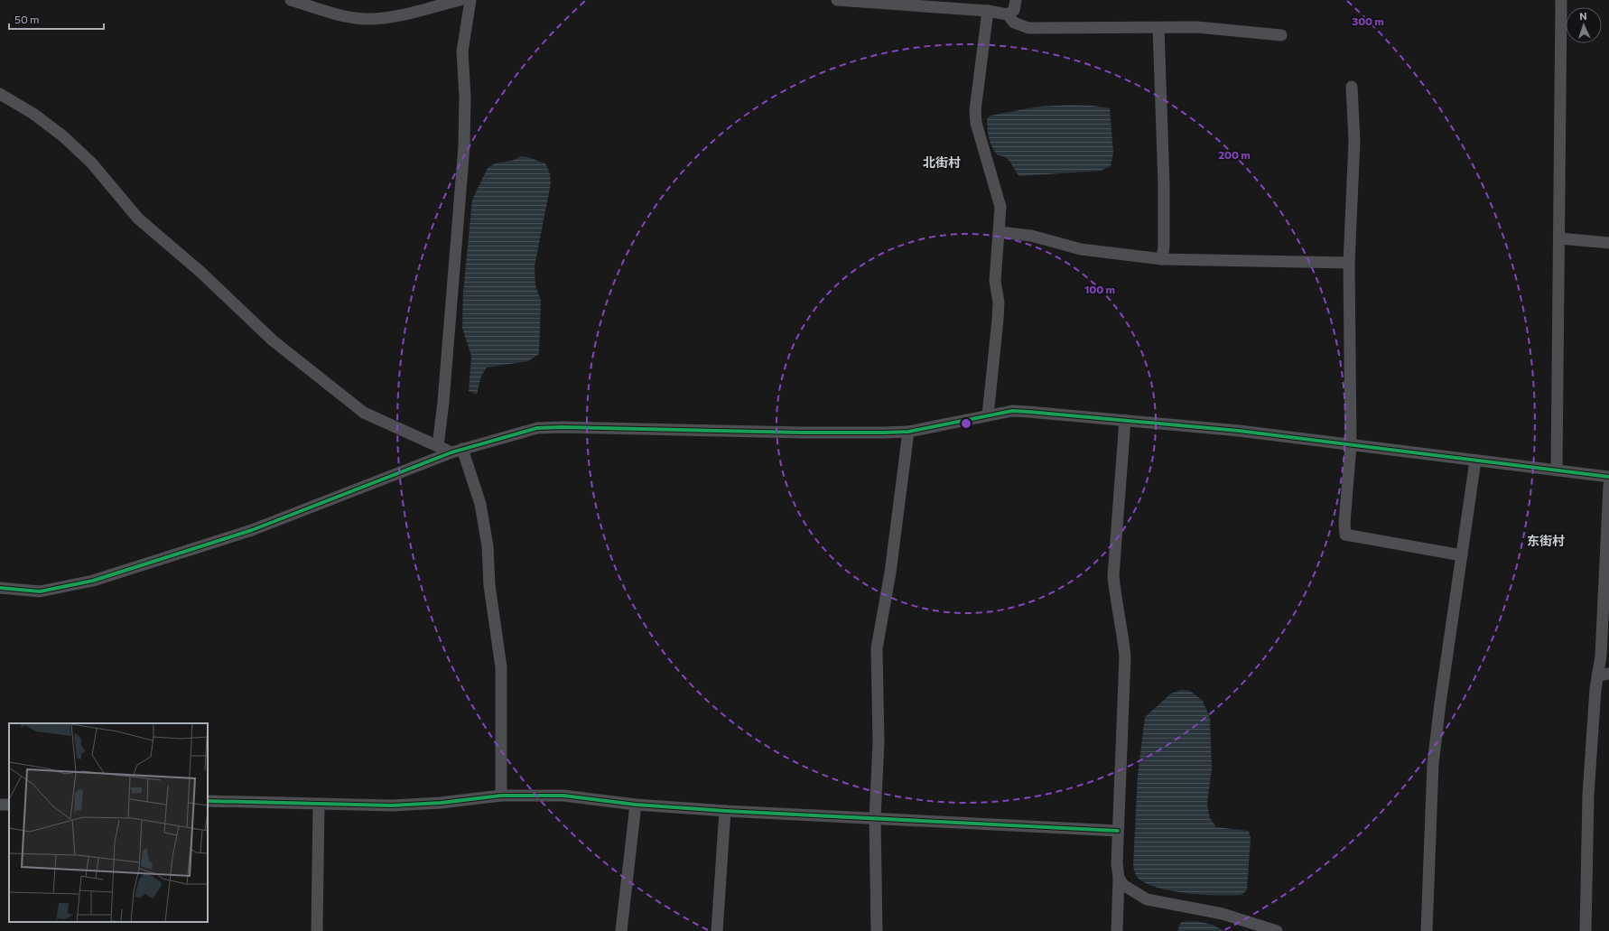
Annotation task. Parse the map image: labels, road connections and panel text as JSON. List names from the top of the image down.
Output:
{
  "districts": ["北街村", "东街村"],
  "scale_bar": "50 m",
  "north": "top",
  "rings": ["300 m", "200 m", "100 m"]
}
